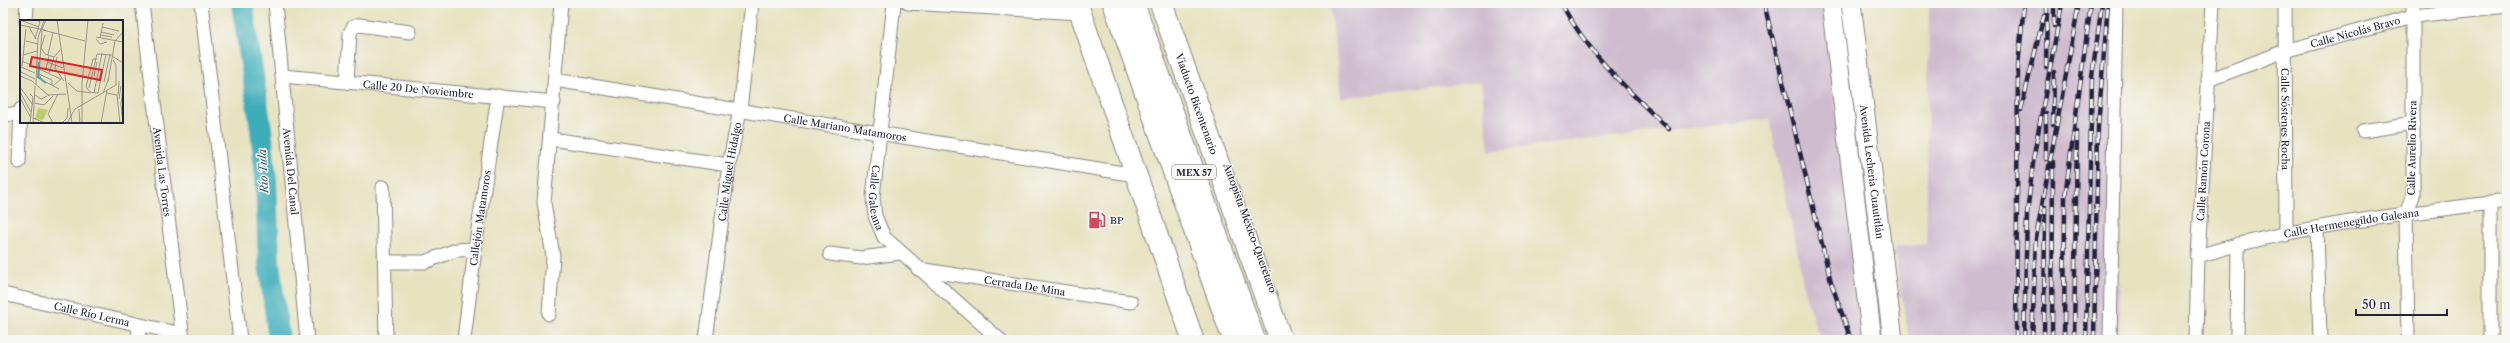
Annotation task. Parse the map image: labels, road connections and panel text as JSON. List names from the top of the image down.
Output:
{
  "streets": {
    "highway": ["Viaducto Bicentenario", "MEX 57"],
    "main road": ["Avenida Lecheria Cuautitlán", "Autopista México-Querétaro"],
    "street": [
      "Calle Nicolás Bravo",
      "Calle 20 De Noviembre",
      "Calle Sóstenes Rocha",
      "Calle Mariano Matamoros",
      "Calle Aurelio Rivera",
      "Avenida Del Canal",
      "Calle Ramón Corona",
      "Avenida Las Torres",
      "Calle Miguel Hidalgo",
      "Calle Galeana",
      "Callejón Matamoros",
      "Calle Hermenegildo Galeana",
      "Cerrada De Mina",
      "Calle Río Lerma"
    ]
  },
  "crossings": [
    ["Calle Nicolás Bravo", "Calle Sóstenes Rocha"],
    ["Calle Nicolás Bravo", "Calle Aurelio Rivera"],
    ["Calle Nicolás Bravo", "Calle Ramón Corona"],
    ["Calle 20 De Noviembre", "Avenida Del Canal"],
    ["Calle 20 De Noviembre", "Callejón Matamoros"],
    ["Viaducto Bicentenario", "Autopista México-Querétaro"],
    ["Calle Sóstenes Rocha", "Calle Hermenegildo Galeana"],
    ["Calle Mariano Matamoros", "Calle Miguel Hidalgo"],
    ["Calle Mariano Matamoros", "Calle Galeana"],
    ["Calle Aurelio Rivera", "Calle Hermenegildo Galeana"],
    ["Calle Ramón Corona", "Calle Hermenegildo Galeana"],
    ["Avenida Las Torres", "Calle Río Lerma"],
    ["Calle Galeana", "Cerrada De Mina"]
  ],
  "water": ["Río Tula"],
  "places": {
    "fuel station": ["BP"]
  },
  "scale_bar": "50 m"
}
